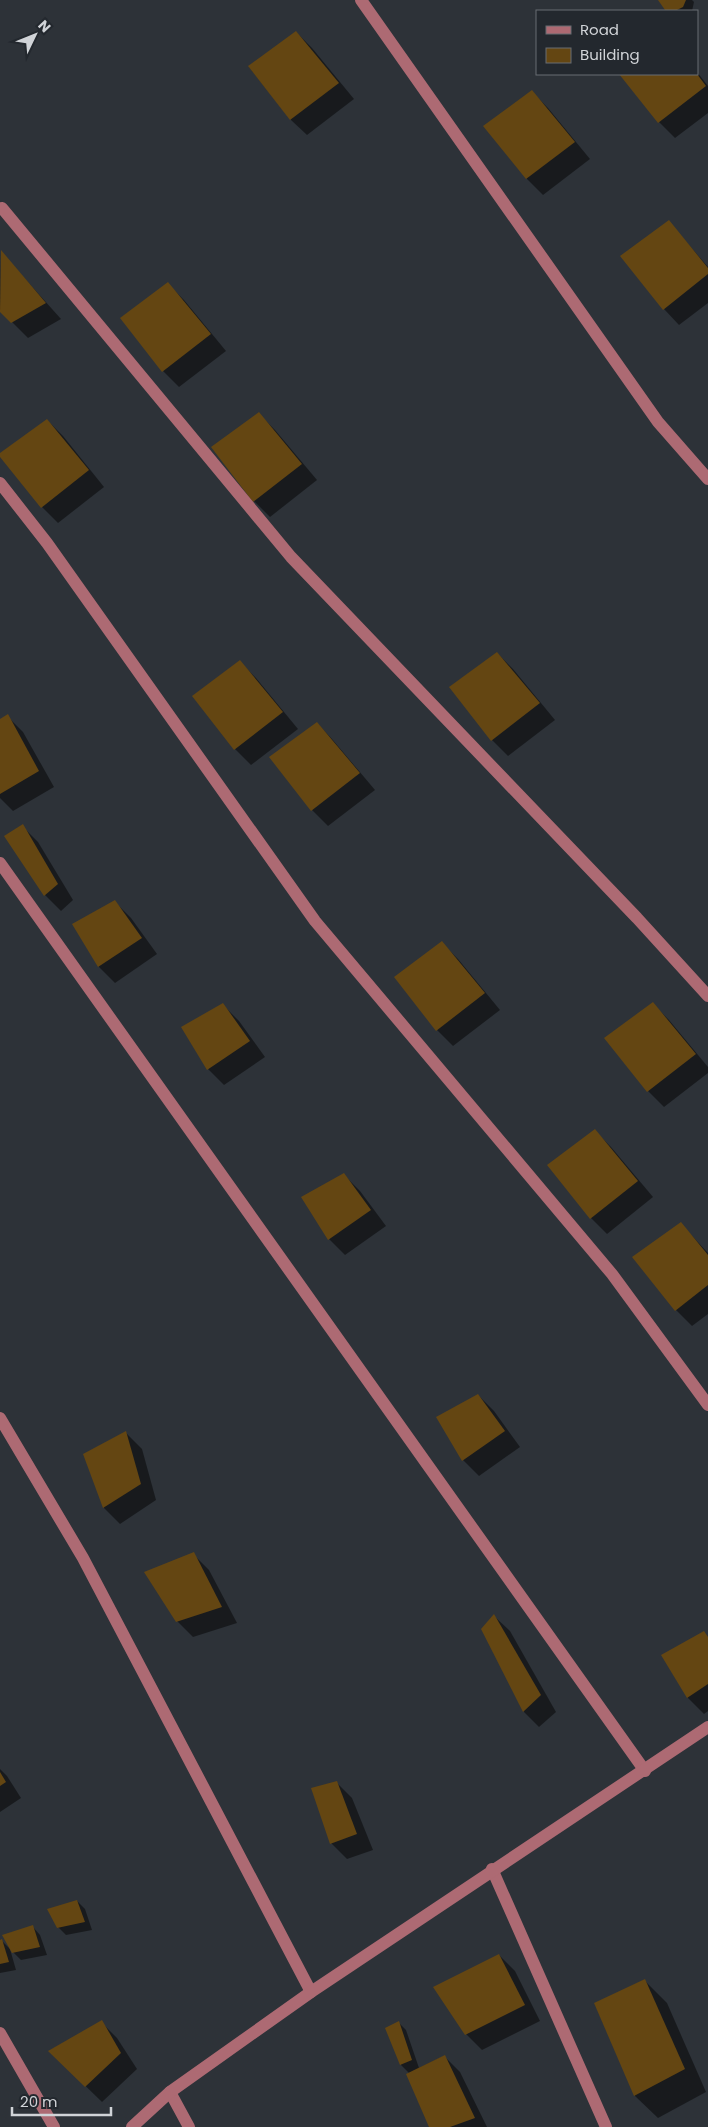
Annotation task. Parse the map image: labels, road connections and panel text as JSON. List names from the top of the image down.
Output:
{
  "legend": ["Road", "Building"],
  "scale_bar": "20 m",
  "north": "top right"
}
